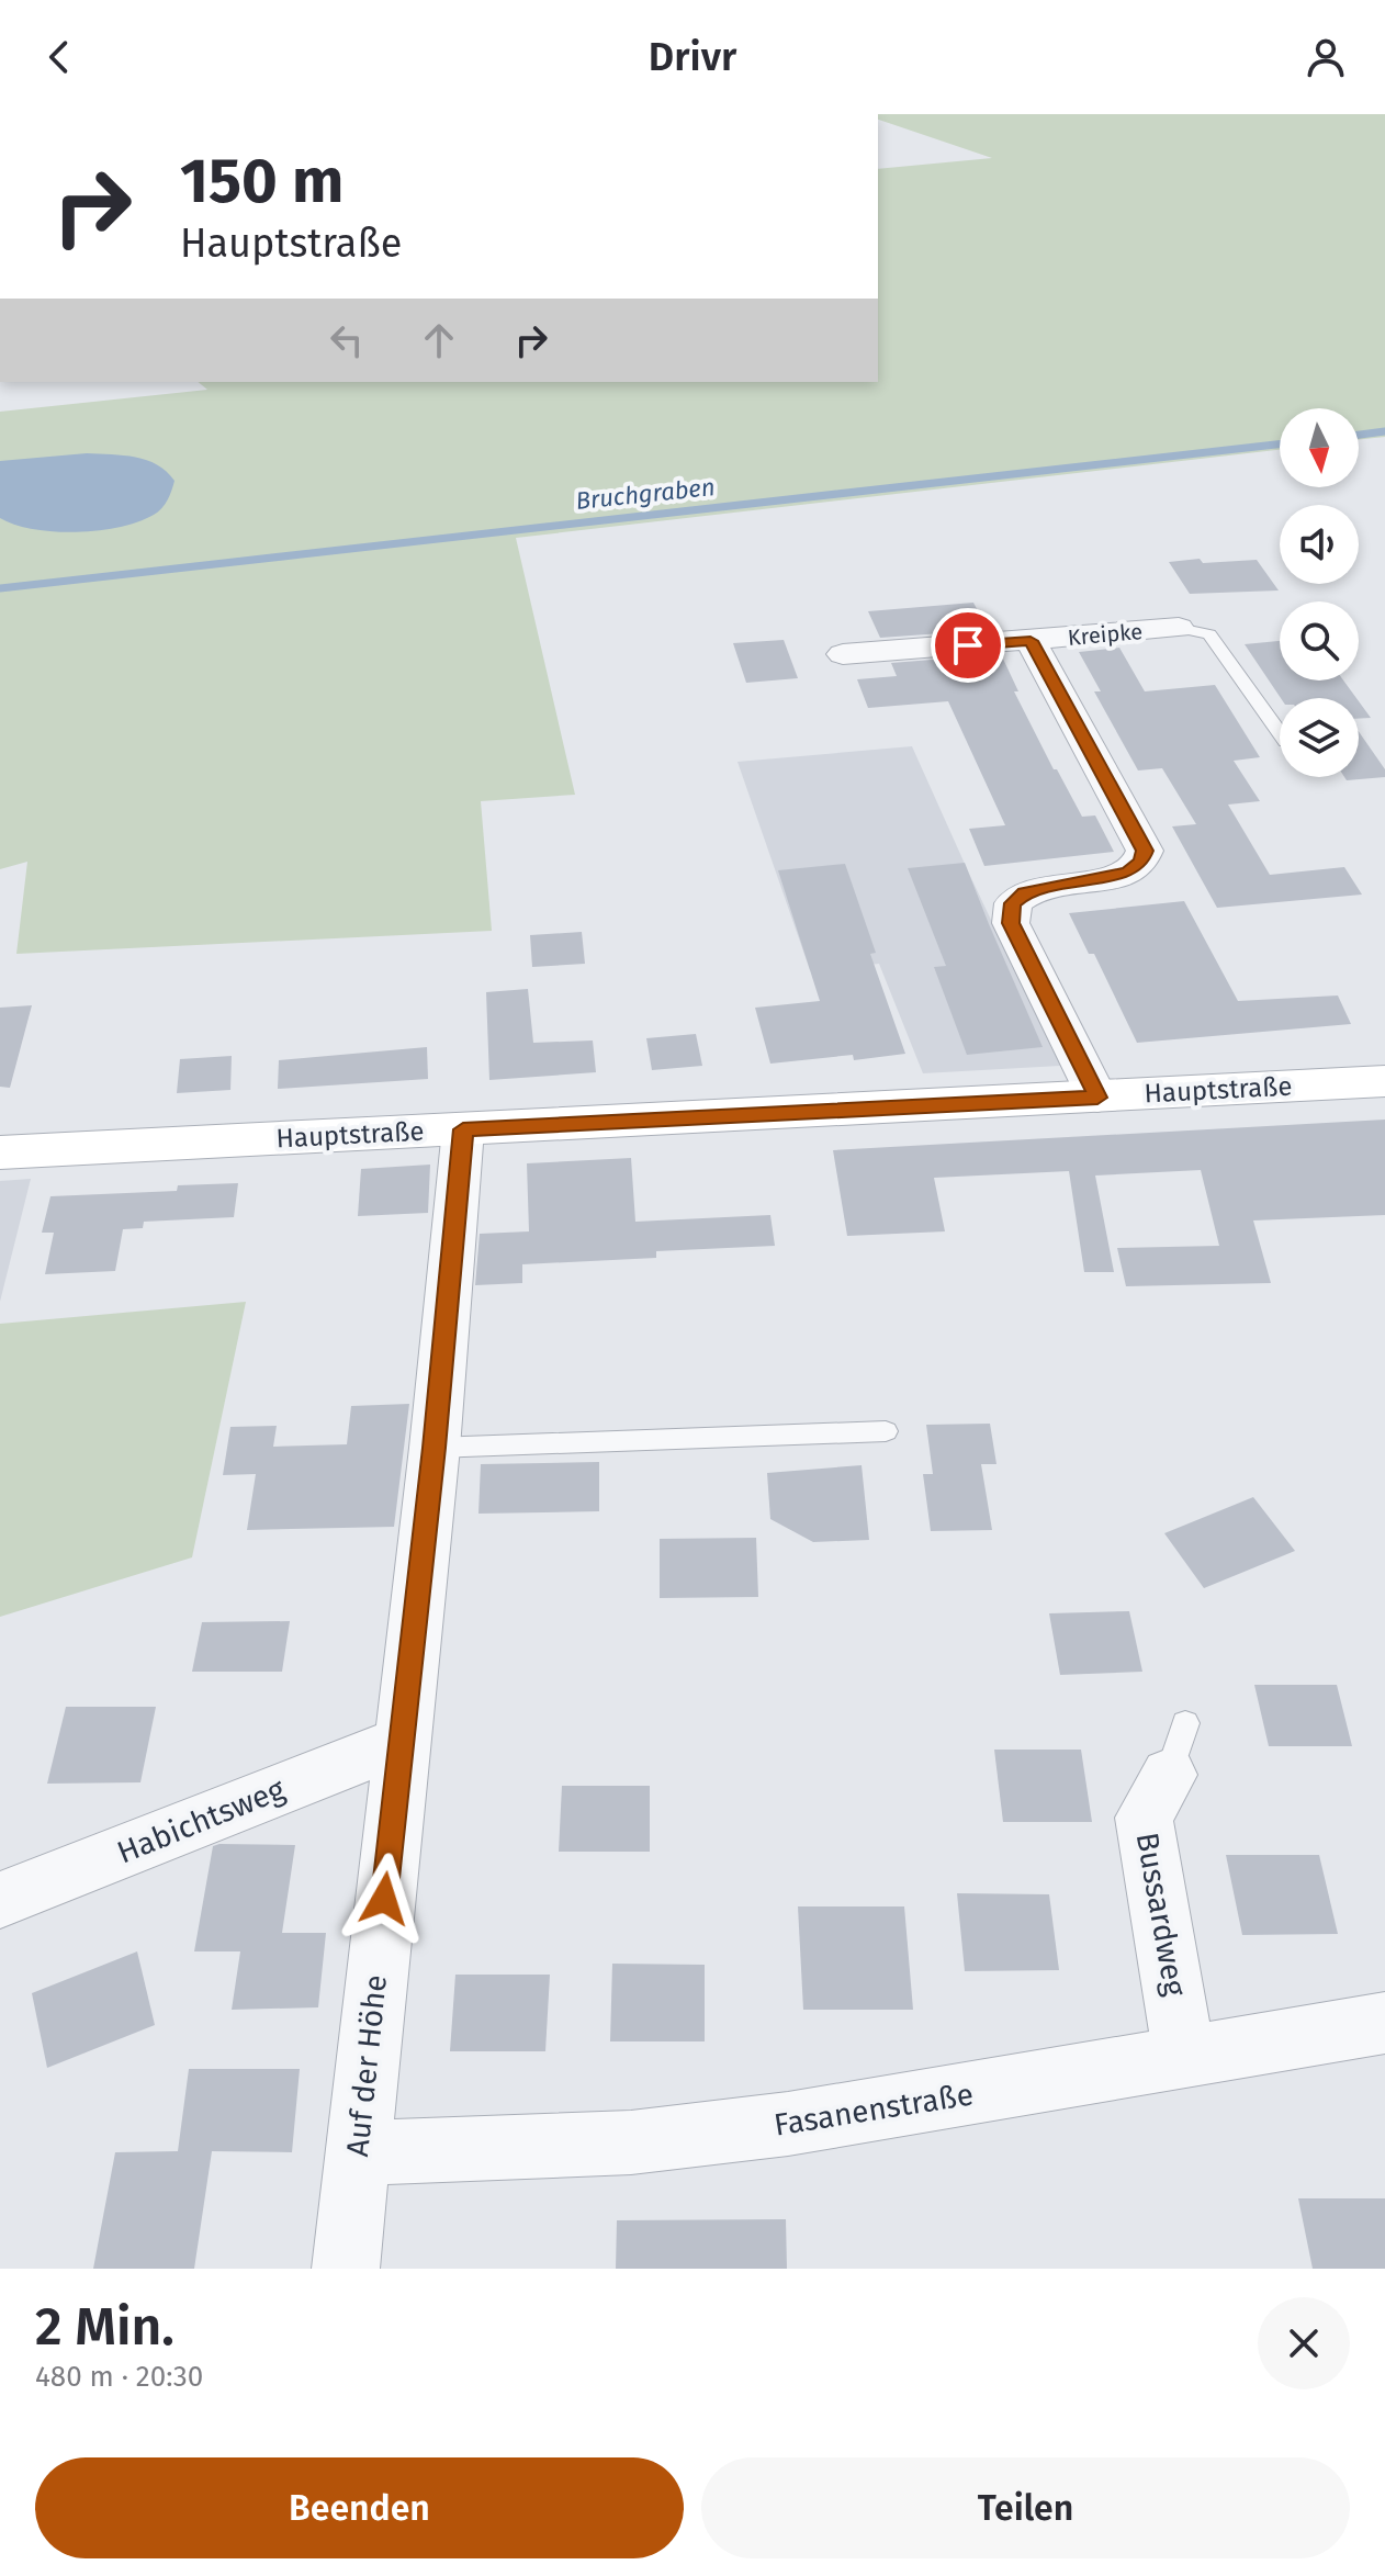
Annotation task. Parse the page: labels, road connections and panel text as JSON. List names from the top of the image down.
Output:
{
  "streets": {
    "main road": ["Hauptstraße"],
    "street": [
      "Kreipke",
      "Habichtsweg",
      "Bussardweg",
      "Auf der Höhe",
      "Fasanenstraße"
    ]
  },
  "crossings": [
    ["Kreipke", "Hauptstraße"],
    ["Hauptstraße", "Auf der Höhe"],
    ["Habichtsweg", "Auf der Höhe"],
    ["Bussardweg", "Fasanenstraße"],
    ["Auf der Höhe", "Fasanenstraße"]
  ],
  "water": ["Bruchgraben"],
  "north": "bottom",
  "page": {
    "header": "Drivr",
    "turn": ["150 m", "Hauptstraße"],
    "heading": ["2 Min.", "480 m · 20:30"],
    "buttons": ["Beenden", "Teilen"]
  }
}
